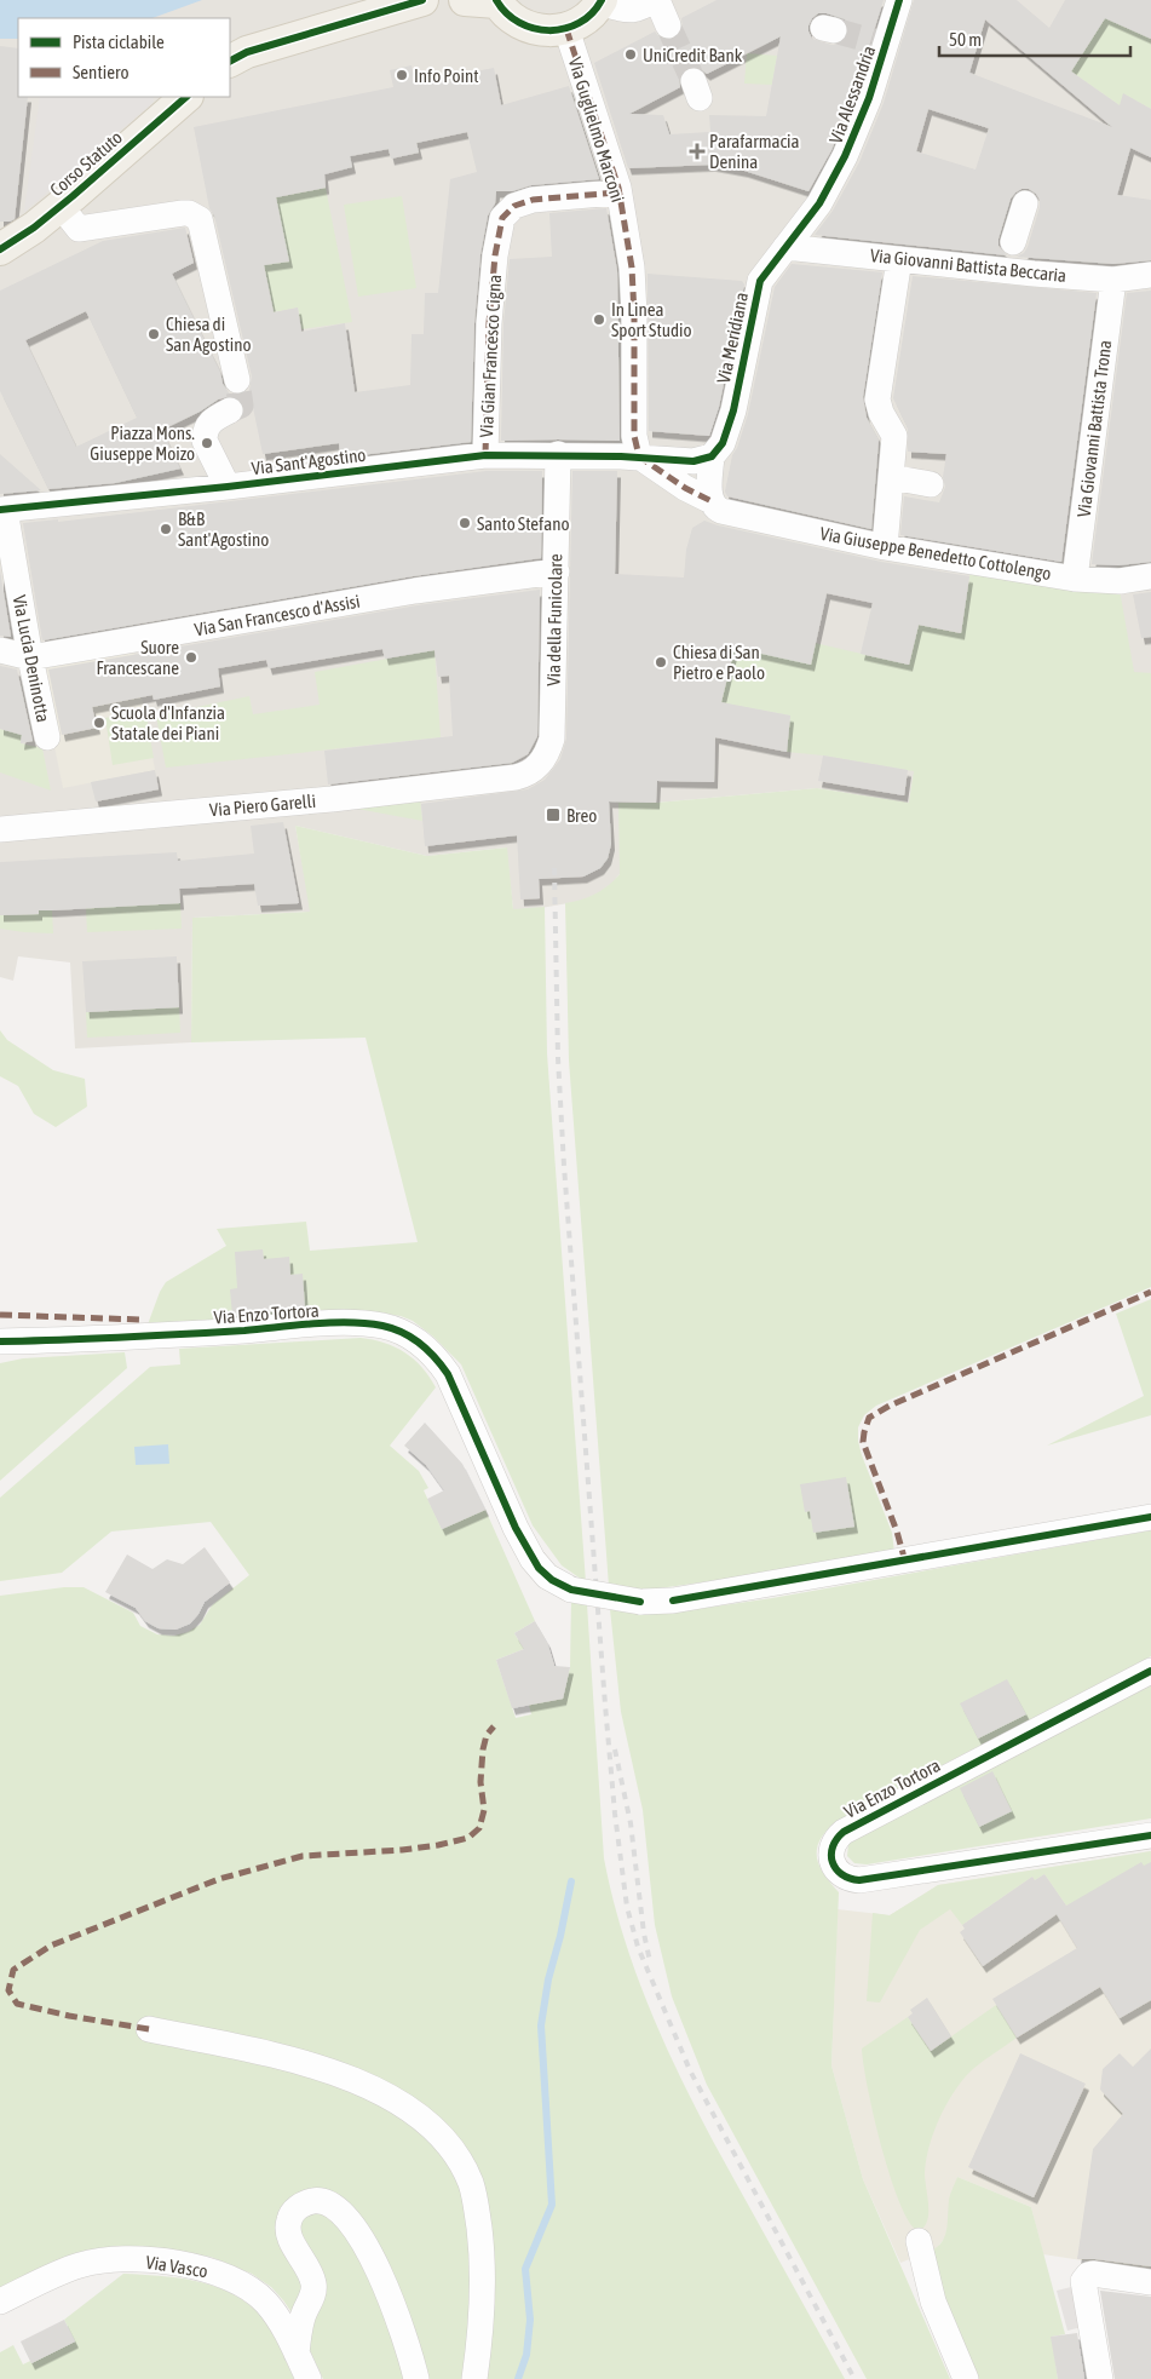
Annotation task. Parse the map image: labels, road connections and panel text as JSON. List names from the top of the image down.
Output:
{
  "streets": {
    "main road": ["Corso Statuto"],
    "street": [
      "Via Alessandria",
      "Via Guglielmo Marconi",
      "Via Giovanni Battista Beccaria",
      "Via Meridiana",
      "Via Gian Francesco Cigna",
      "Via Giovanni Battista Trona",
      "Via Sant'Agostino",
      "Via Giuseppe Benedetto Cottolengo",
      "Via San Francesco d'Assisi",
      "Via della Funicolare",
      "Via Lucia Deninotta",
      "Via Piero Garelli",
      "Via Enzo Tortora",
      "Via Vasco"
    ]
  },
  "crossings": [
    ["Via Alessandria", "Via Giovanni Battista Beccaria"],
    ["Via Alessandria", "Via Meridiana"],
    ["Via Guglielmo Marconi", "Via Sant'Agostino"],
    ["Via Guglielmo Marconi", "Via Giuseppe Benedetto Cottolengo"],
    ["Via Giovanni Battista Beccaria", "Via Meridiana"],
    ["Via Giovanni Battista Beccaria", "Via Giovanni Battista Trona"],
    ["Via Meridiana", "Via Sant'Agostino"],
    ["Via Meridiana", "Via Giuseppe Benedetto Cottolengo"],
    ["Via Gian Francesco Cigna", "Via Sant'Agostino"],
    ["Via Giovanni Battista Trona", "Via Giuseppe Benedetto Cottolengo"],
    ["Via Sant'Agostino", "Via Giuseppe Benedetto Cottolengo"],
    ["Via Sant'Agostino", "Via della Funicolare"],
    ["Via Sant'Agostino", "Via Lucia Deninotta"],
    ["Via San Francesco d'Assisi", "Via della Funicolare"],
    ["Via San Francesco d'Assisi", "Via Lucia Deninotta"],
    ["Via della Funicolare", "Via Piero Garelli"]
  ],
  "places": {
    "other": [
      "UniCredit Bank",
      "Info Point",
      "In Linea Sport Studio",
      "Chiesa di San Agostino",
      "Piazza Mons. Giuseppe Moizo",
      "Santo Stefano",
      "B&B Sant'Agostino",
      "Suore Francescane",
      "Chiesa di San Pietro e Paolo",
      "Scuola d'Infanzia Statale dei Piani"
    ],
    "health": ["Parafarmacia Denina"],
    "transit": ["Breo"]
  },
  "legend": ["Pista ciclabile", "Sentiero"],
  "scale_bar": "50 m"
}
